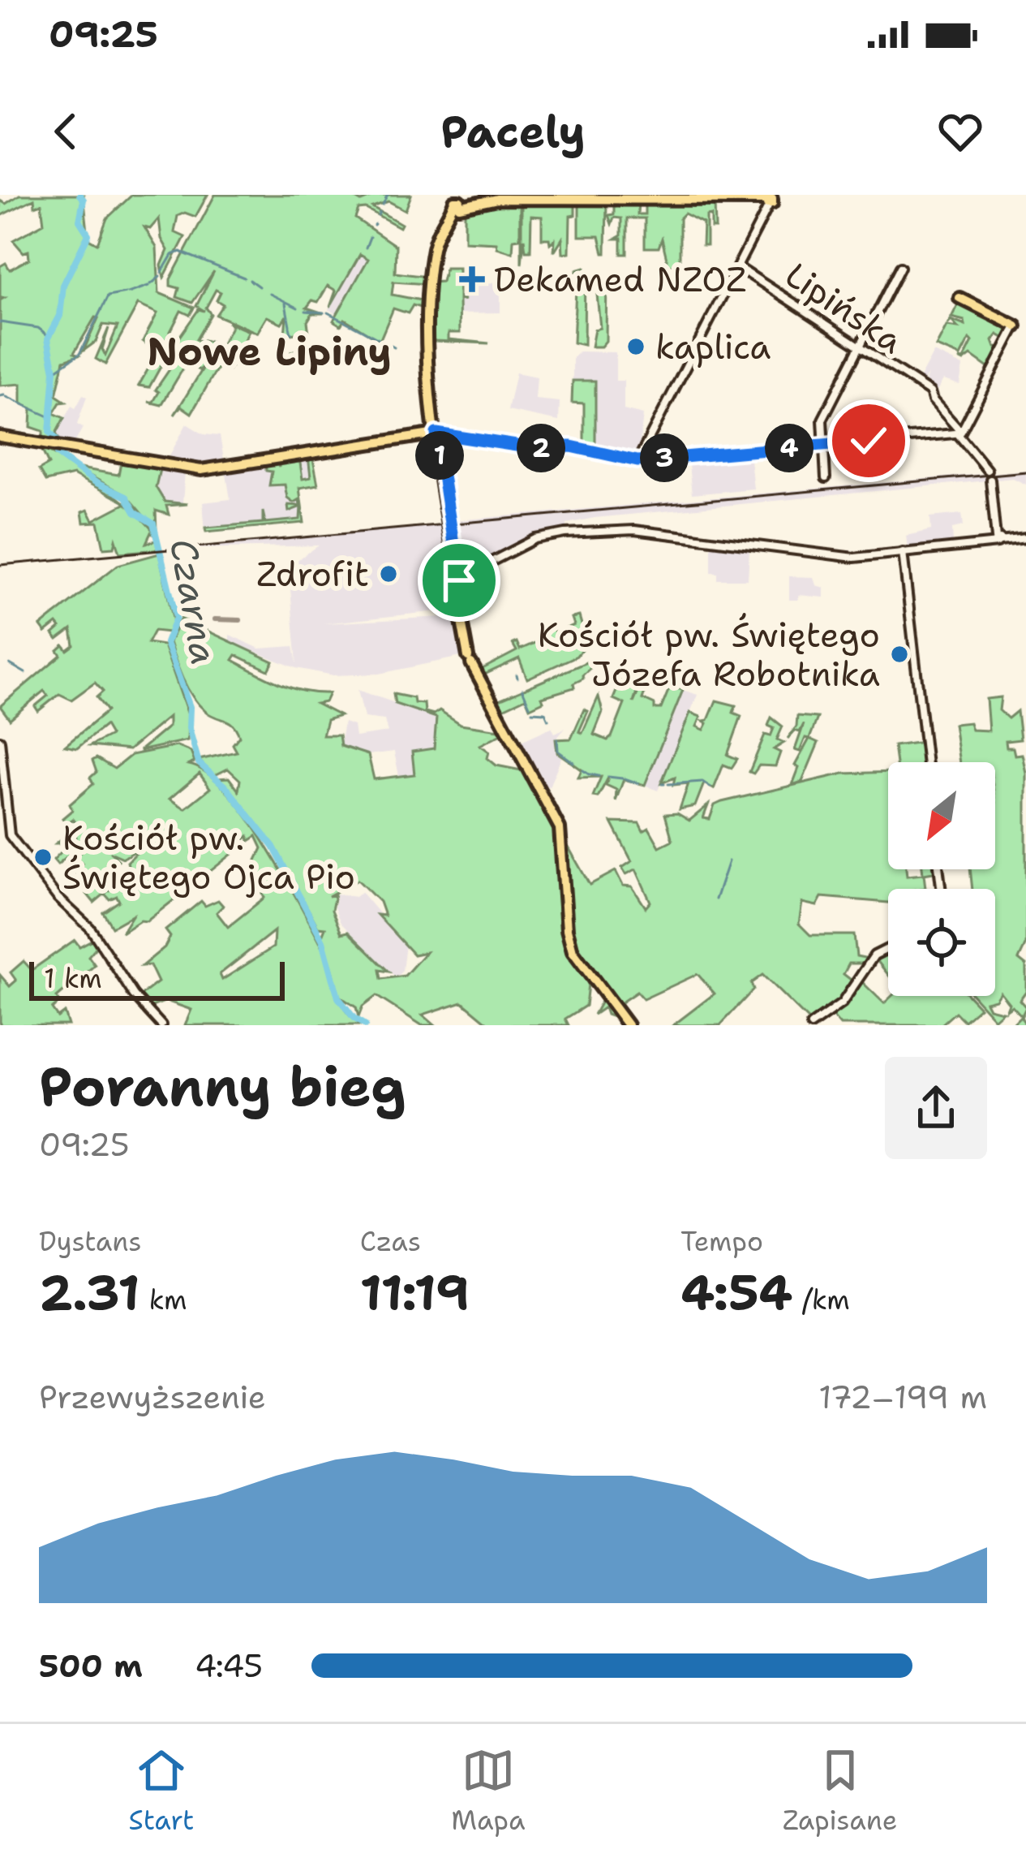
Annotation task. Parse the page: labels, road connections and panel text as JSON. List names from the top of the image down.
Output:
{
  "streets": {
    "street": ["Lipińska"]
  },
  "districts": ["Nowe Lipiny"],
  "water": ["Czarna"],
  "places": {
    "health": ["Dekamed NZOZ"],
    "other": [
      "kaplica",
      "Zdrofit",
      "Kościół pw. Świętego Józefa Robotnika",
      "Kościół pw. Świętego Ojca Pio"
    ]
  },
  "scale_bar": "1 km",
  "north": "bottom left",
  "page": {
    "status": "09:25",
    "header": "Pacely",
    "pins": [
      "2",
      "4",
      "1",
      "3"
    ],
    "scale": "1 km",
    "heading": ["Poranny bieg", "09:25"],
    "stats": [
      ["Dystans", "2.31 km"],
      ["Czas", "11:19"],
      ["Tempo", "4:54 /km"]
    ],
    "chart": ["Przewyższenie", "172–199 m"],
    "list": [
      {
        "name": "500 m",
        "note": "4:45"
      }
    ],
    "tabs": ["Start", "Mapa", "Zapisane"]
  }
}
